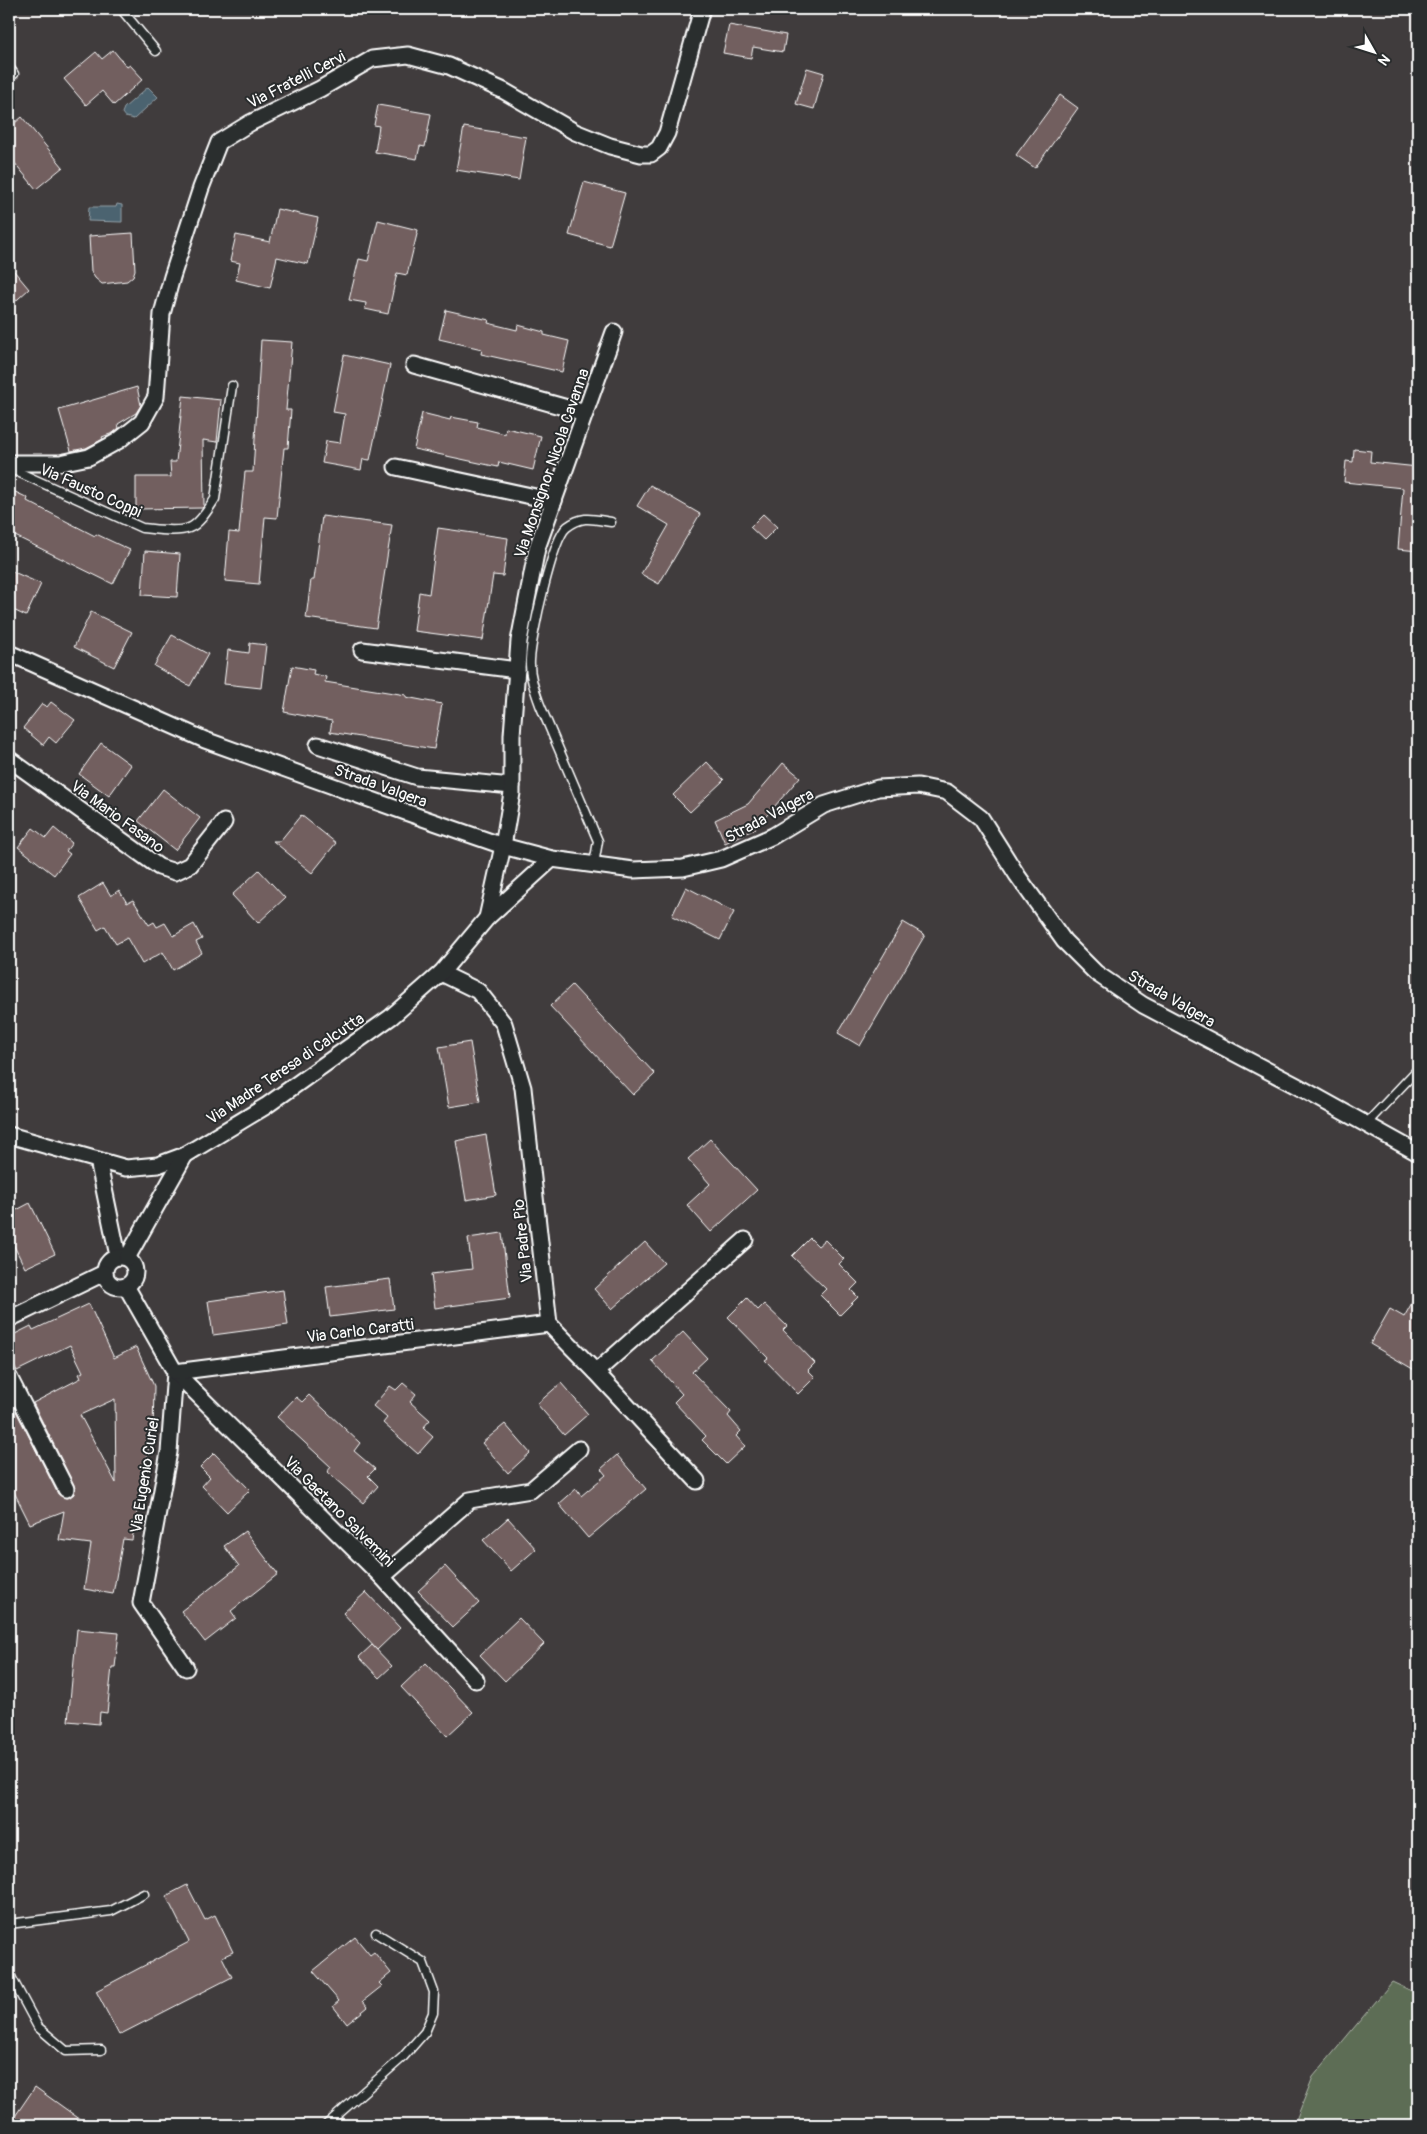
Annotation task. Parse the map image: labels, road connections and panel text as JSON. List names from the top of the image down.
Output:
{
  "streets": {
    "street": [
      "Via Fratelli Cervi",
      "Via Monsignor Nicola Cavanna",
      "Strada Valgera",
      "Via Mario Fasano",
      "Via Madre Teresa di Calcutta",
      "Via Padre Pio",
      "Via Carlo Caratti",
      "Via Eugenio Curiel",
      "Via Gaetano Salvemini"
    ],
    "lane": ["Via Fausto Coppi"]
  },
  "crossings": [
    ["Via Monsignor Nicola Cavanna", "Strada Valgera"],
    ["Via Monsignor Nicola Cavanna", "Via Madre Teresa di Calcutta"],
    ["Strada Valgera", "Via Madre Teresa di Calcutta"],
    ["Via Madre Teresa di Calcutta", "Via Padre Pio"],
    ["Via Padre Pio", "Via Carlo Caratti"],
    ["Via Carlo Caratti", "Via Eugenio Curiel"],
    ["Via Carlo Caratti", "Via Gaetano Salvemini"],
    ["Via Eugenio Curiel", "Via Gaetano Salvemini"]
  ],
  "north": "bottom right"
}
